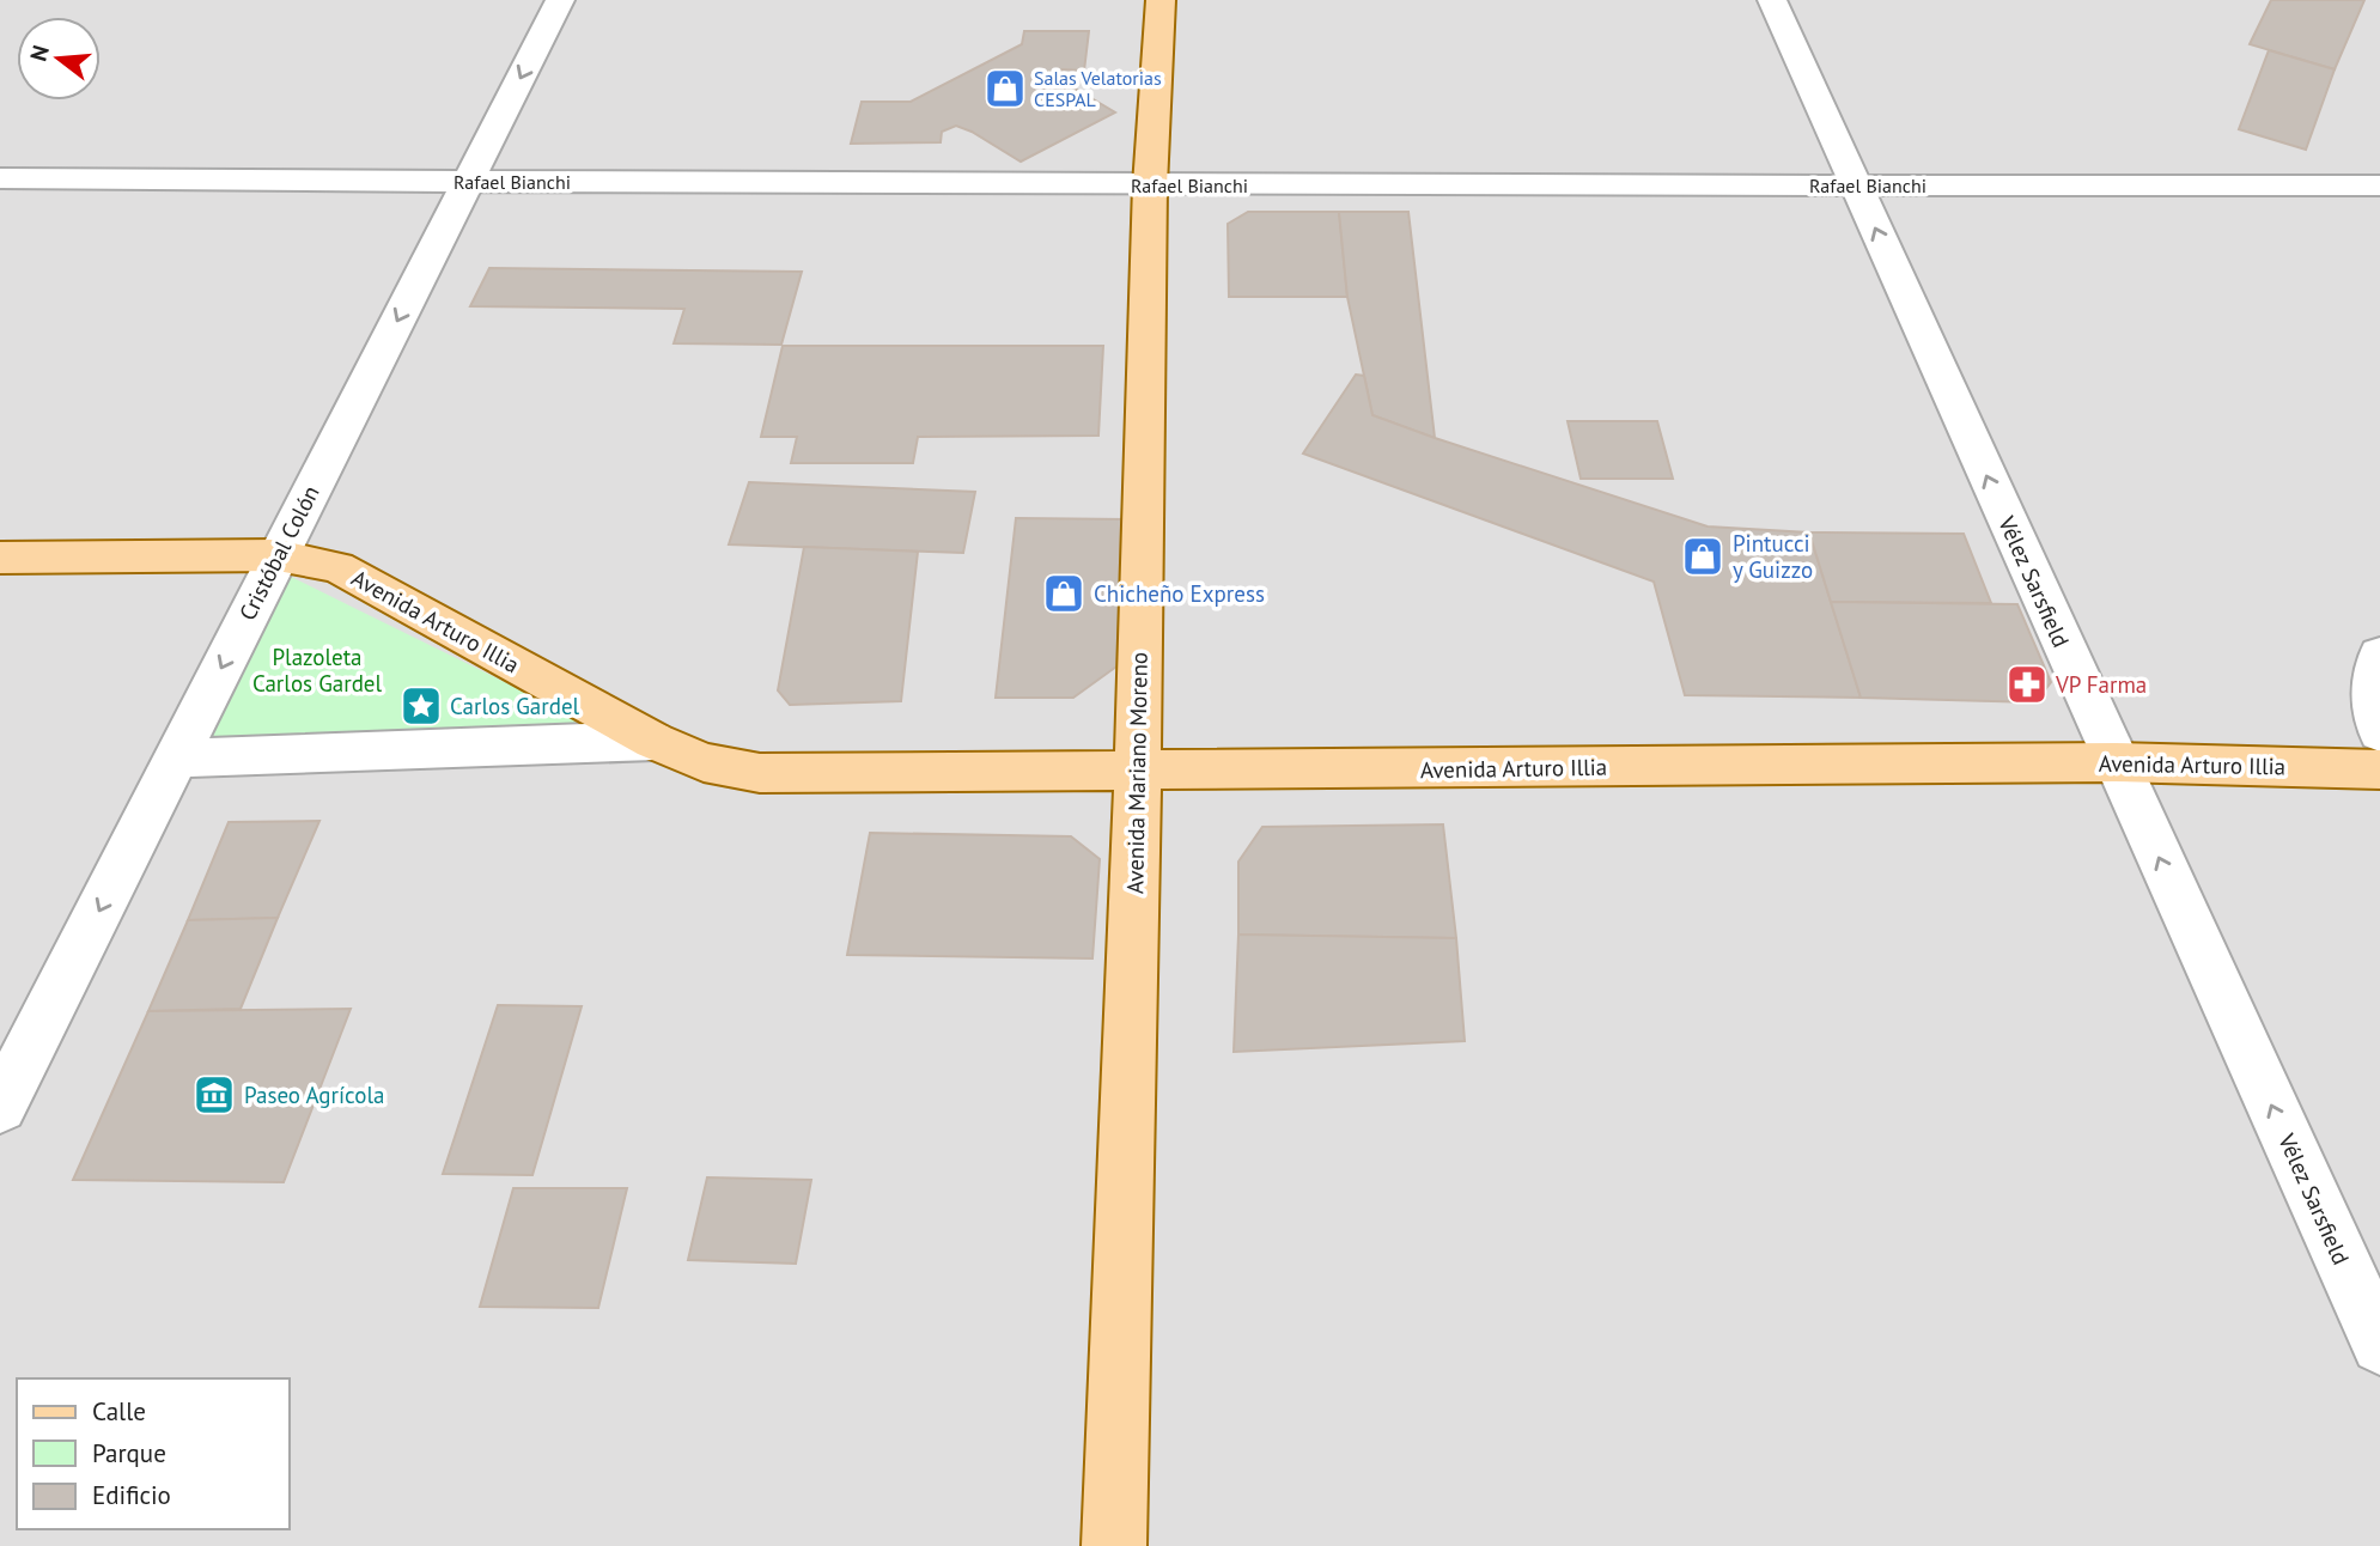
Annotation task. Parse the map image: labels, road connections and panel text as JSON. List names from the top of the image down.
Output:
{
  "streets": {
    "main road": ["Avenida Arturo Illia", "Avenida Mariano Moreno"],
    "street": ["Rafael Bianchi", "Cristóbal Colón", "Vélez Sarsfield"]
  },
  "crossings": [
    ["Rafael Bianchi", "Cristóbal Colón"],
    ["Rafael Bianchi", "Vélez Sarsfield"],
    ["Rafael Bianchi", "Avenida Mariano Moreno"],
    ["Cristóbal Colón", "Avenida Arturo Illia"],
    ["Vélez Sarsfield", "Avenida Arturo Illia"],
    ["Avenida Arturo Illia", "Avenida Mariano Moreno"]
  ],
  "one_way": ["Cristóbal Colón", "Vélez Sarsfield"],
  "parks": ["Plazoleta Carlos Gardel"],
  "places": {
    "shop": ["Salas Velatorias CESPAL", "Pintucci y Guizzo", "Chicheño Express"],
    "pharmacy": ["VP Farma"],
    "place": ["Carlos Gardel"],
    "museum": ["Paseo Agrícola"]
  },
  "legend": ["Calle", "Parque", "Edificio"],
  "north": "left"
}
